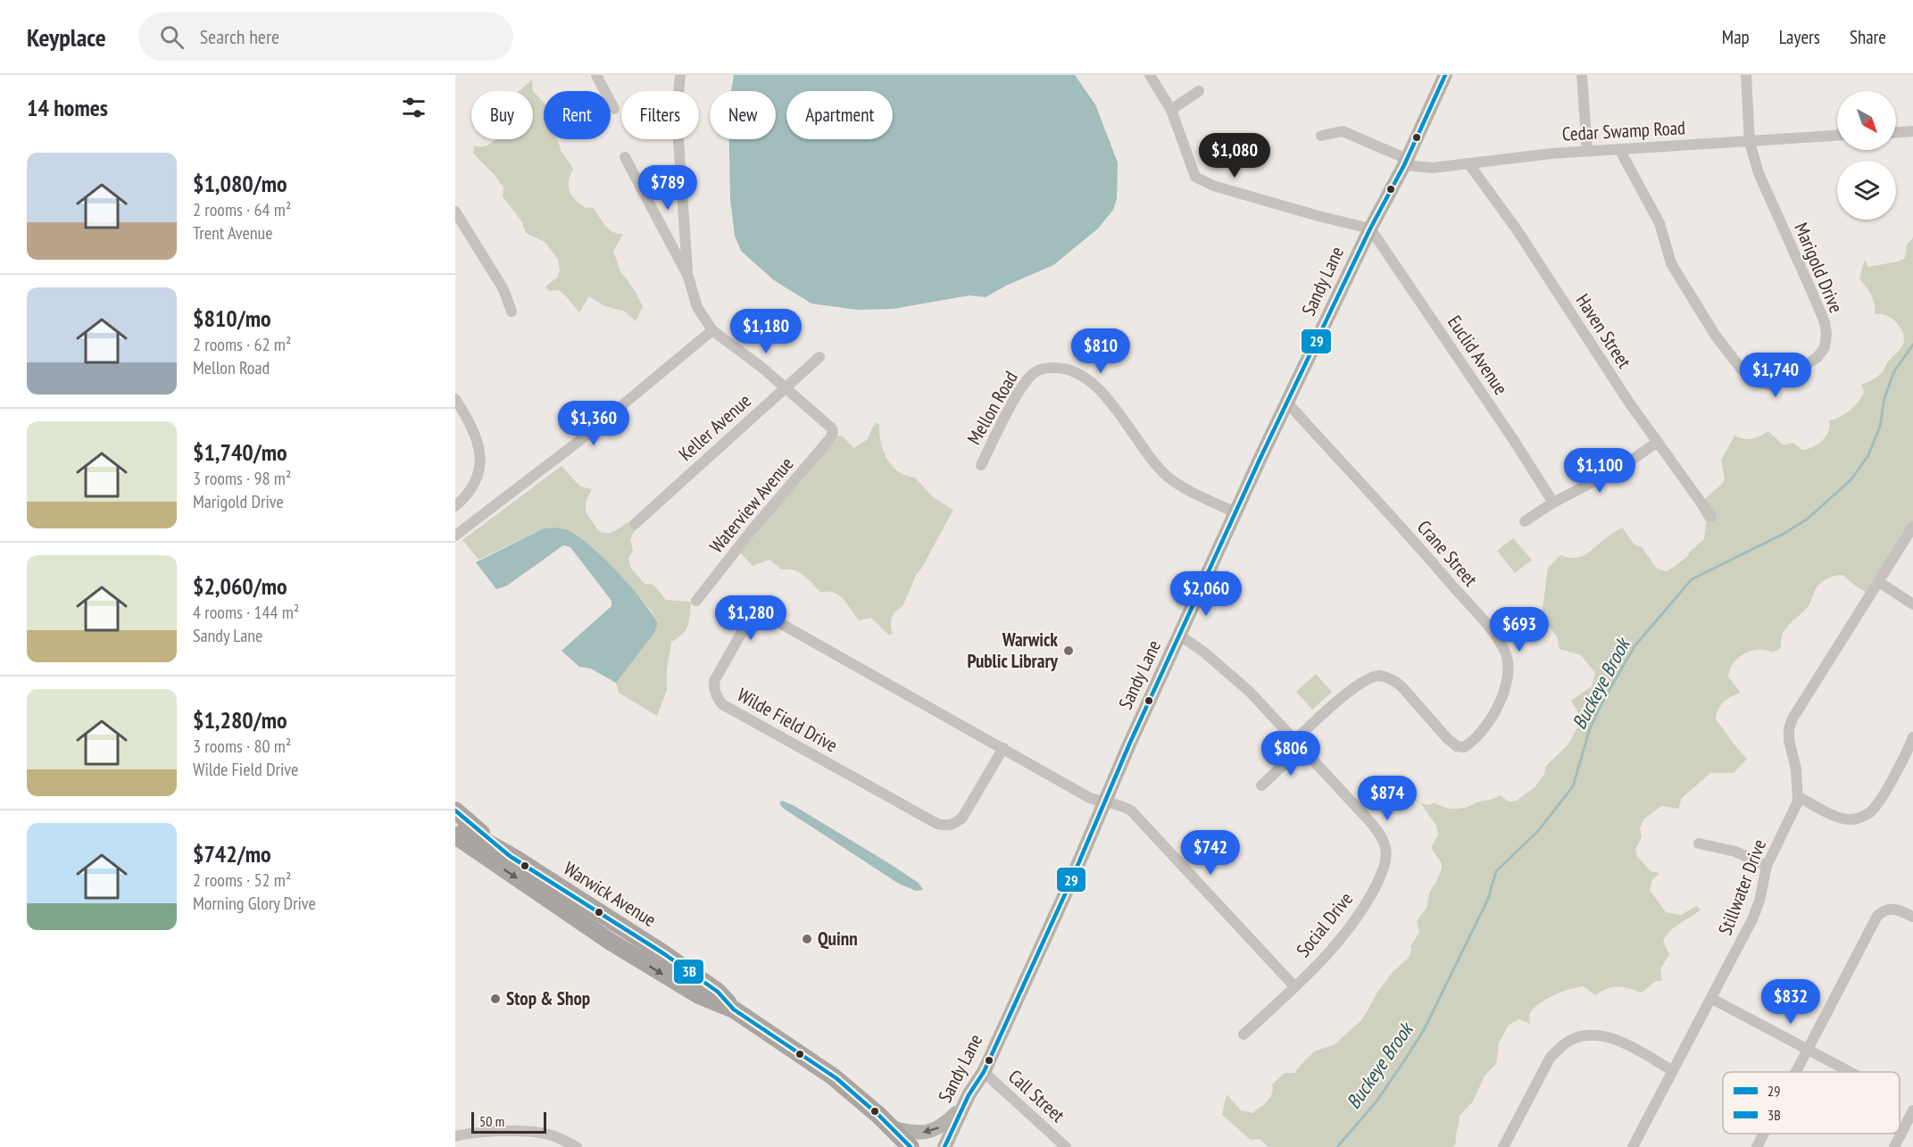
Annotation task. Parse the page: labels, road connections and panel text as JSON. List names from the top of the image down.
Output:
{
  "streets": {
    "main road": ["Sandy Lane", "Warwick Avenue"],
    "street": [
      "Cedar Swamp Road",
      "Marigold Drive",
      "Haven Street",
      "Euclid Avenue",
      "Mellon Road",
      "Keller Avenue",
      "Waterview Avenue",
      "Crane Street",
      "Wilde Field Drive",
      "Stillwater Drive",
      "Social Drive",
      "Call Street"
    ]
  },
  "crossings": [
    ["Cedar Swamp Road", "Marigold Drive"],
    ["Cedar Swamp Road", "Sandy Lane"],
    ["Cedar Swamp Road", "Haven Street"],
    ["Sandy Lane", "Euclid Avenue"],
    ["Sandy Lane", "Mellon Road"],
    ["Sandy Lane", "Crane Street"],
    ["Sandy Lane", "Wilde Field Drive"],
    ["Sandy Lane", "Social Drive"],
    ["Sandy Lane", "Call Street"],
    ["Keller Avenue", "Waterview Avenue"],
    ["Crane Street", "Social Drive"],
    ["Wilde Field Drive", "Social Drive"]
  ],
  "water": ["Buckeye Brook"],
  "places": ["Warwick Public Library", "Quinn", "Stop & Shop"],
  "lines": ["transit line 29", "transit line 3B"],
  "legend": ["29", "3B"],
  "scale_bar": "50 m",
  "north": "bottom right",
  "page": {
    "header": "Keyplace",
    "search": "Search here",
    "nav": ["Map", "Layers", "Share"],
    "heading": "14 homes",
    "chip": [
      "Buy",
      "Rent",
      "Filters",
      "New",
      "Apartment"
    ],
    "price": [
      "$1,080",
      "$789",
      "$1,180",
      "$810",
      "$1,740",
      "$1,360",
      "$1,100",
      "$2,060",
      "$1,280",
      "$693",
      "$806",
      "$874",
      "$742",
      "$832"
    ],
    "list": [
      {
        "name": "$1,080/mo",
        "note": "2 rooms · 64 m² · Trent Avenue"
      },
      {
        "name": "$810/mo",
        "note": "2 rooms · 62 m² · Mellon Road"
      },
      {
        "name": "$1,740/mo",
        "note": "3 rooms · 98 m² · Marigold Drive"
      },
      {
        "name": "$2,060/mo",
        "note": "4 rooms · 144 m² · Sandy Lane"
      },
      {
        "name": "$1,280/mo",
        "note": "3 rooms · 80 m² · Wilde Field Drive"
      },
      {
        "name": "$742/mo",
        "note": "2 rooms · 52 m² · Morning Glory Drive"
      }
    ],
    "scale": "50 m"
  }
}
